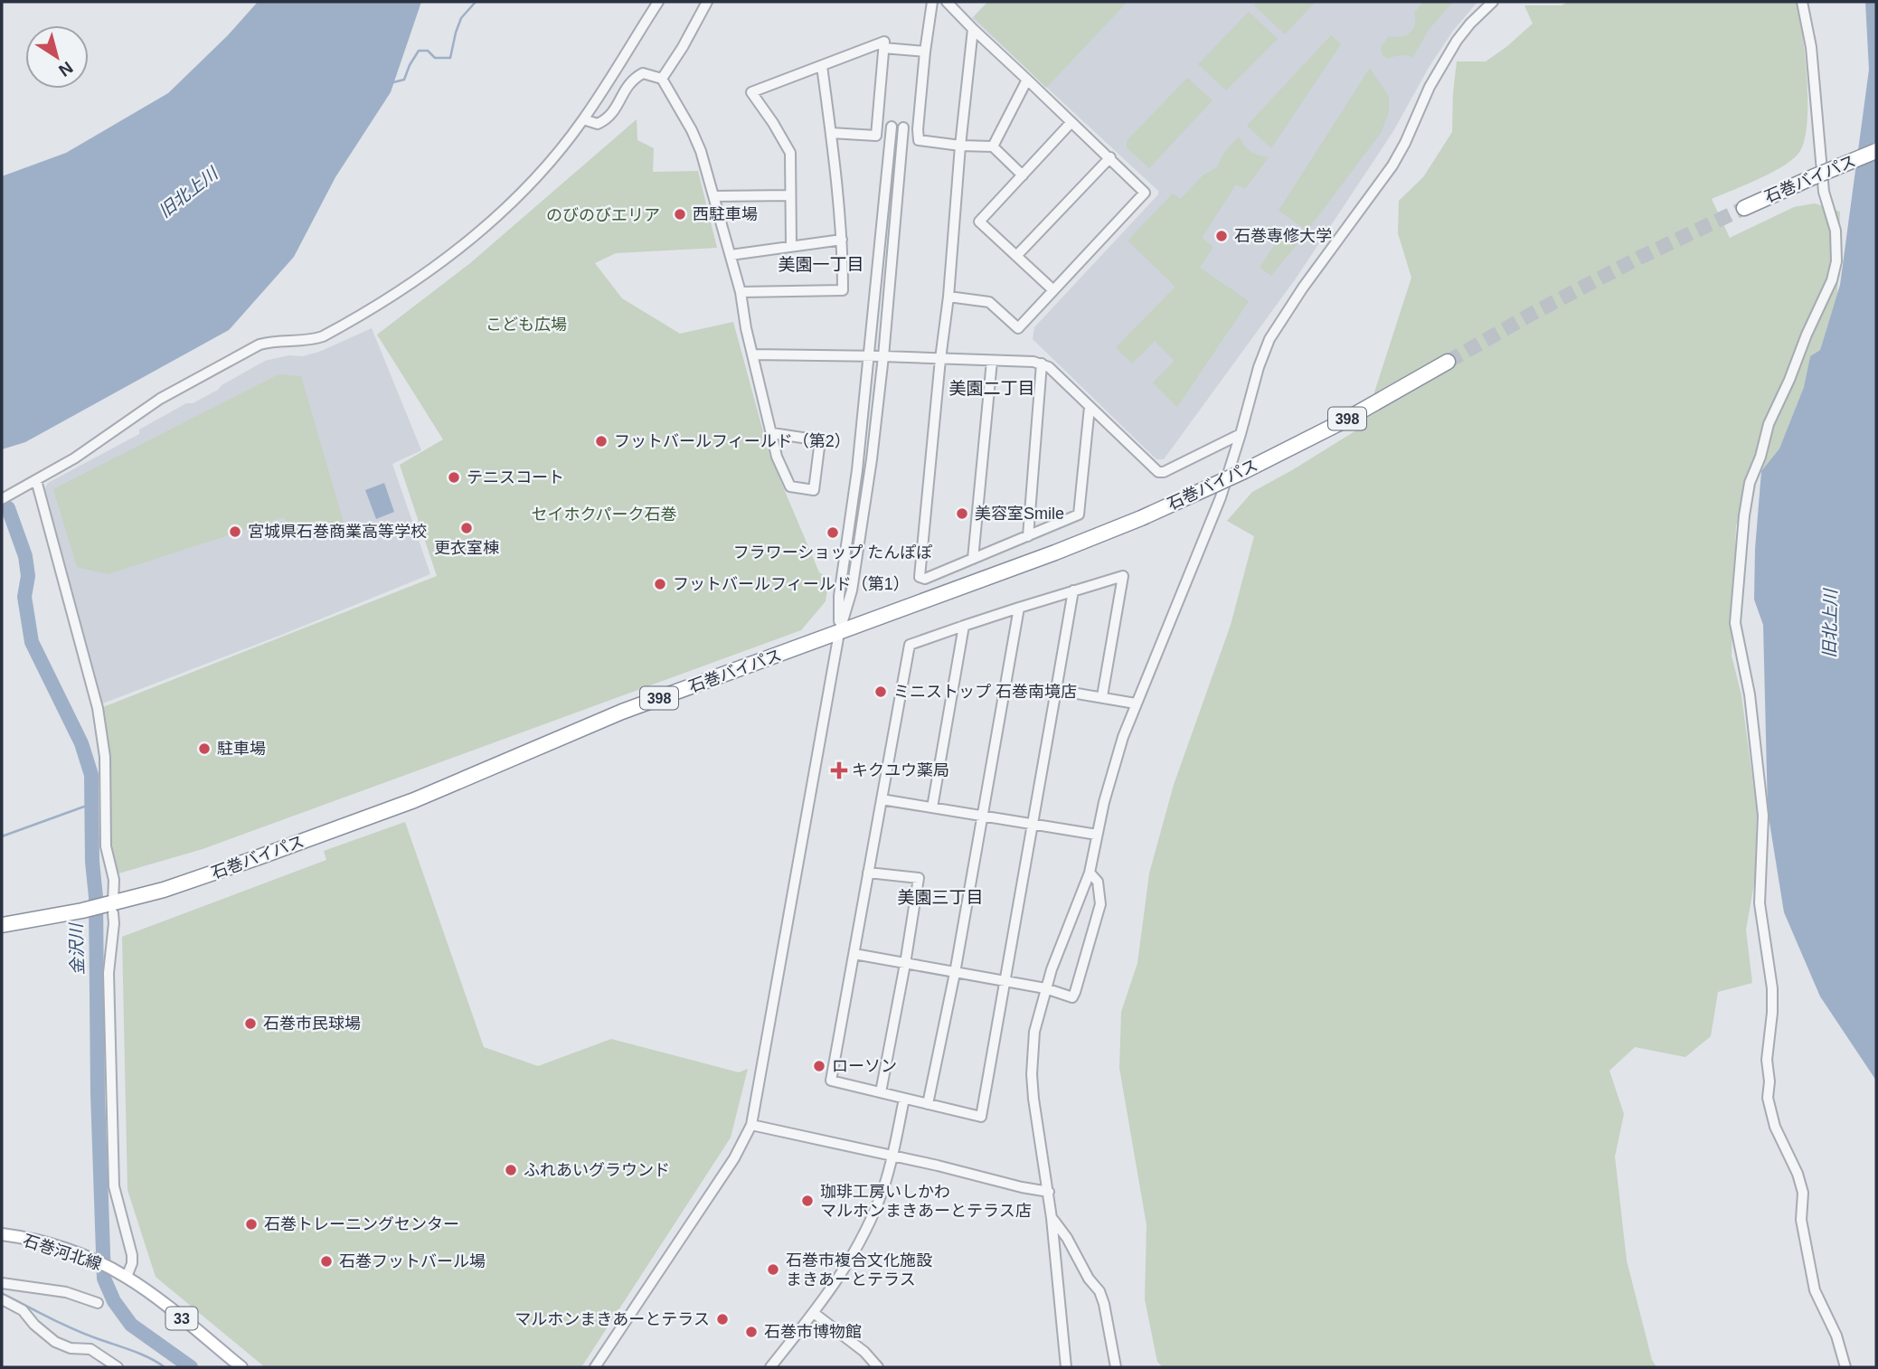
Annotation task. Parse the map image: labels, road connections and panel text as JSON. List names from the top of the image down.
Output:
{
  "streets": {
    "highway": ["石巻バイパス", "398"],
    "main road": ["石巻河北線", "33"]
  },
  "districts": ["美園一丁目", "美園二丁目", "美園三丁目"],
  "water": ["旧北上川", "金沢川"],
  "parks": ["のびのびエリア", "こども広場", "セイホクパーク石巻"],
  "places": {
    "other": [
      "西駐車場",
      "石巻専修大学",
      "フットバールフィールド（第2）",
      "テニスコート",
      "美容室Smile",
      "更衣室棟",
      "宮城県石巻商業高等学校",
      "フラワーショップ たんぽぽ",
      "フットバールフィールド（第1）",
      "ミニストップ 石巻南境店",
      "駐車場",
      "石巻市民球場",
      "ローソン",
      "ふれあいグラウンド",
      "珈琲工房いしかわ マルホンまきあーとテラス店",
      "石巻トレーニングセンター",
      "石巻フットバール場",
      "石巻市複合文化施設 まきあーとテラス",
      "マルホンまきあーとテラス",
      "石巻市博物館"
    ],
    "health": ["キクユウ薬局"]
  },
  "north": "bottom right"
}
